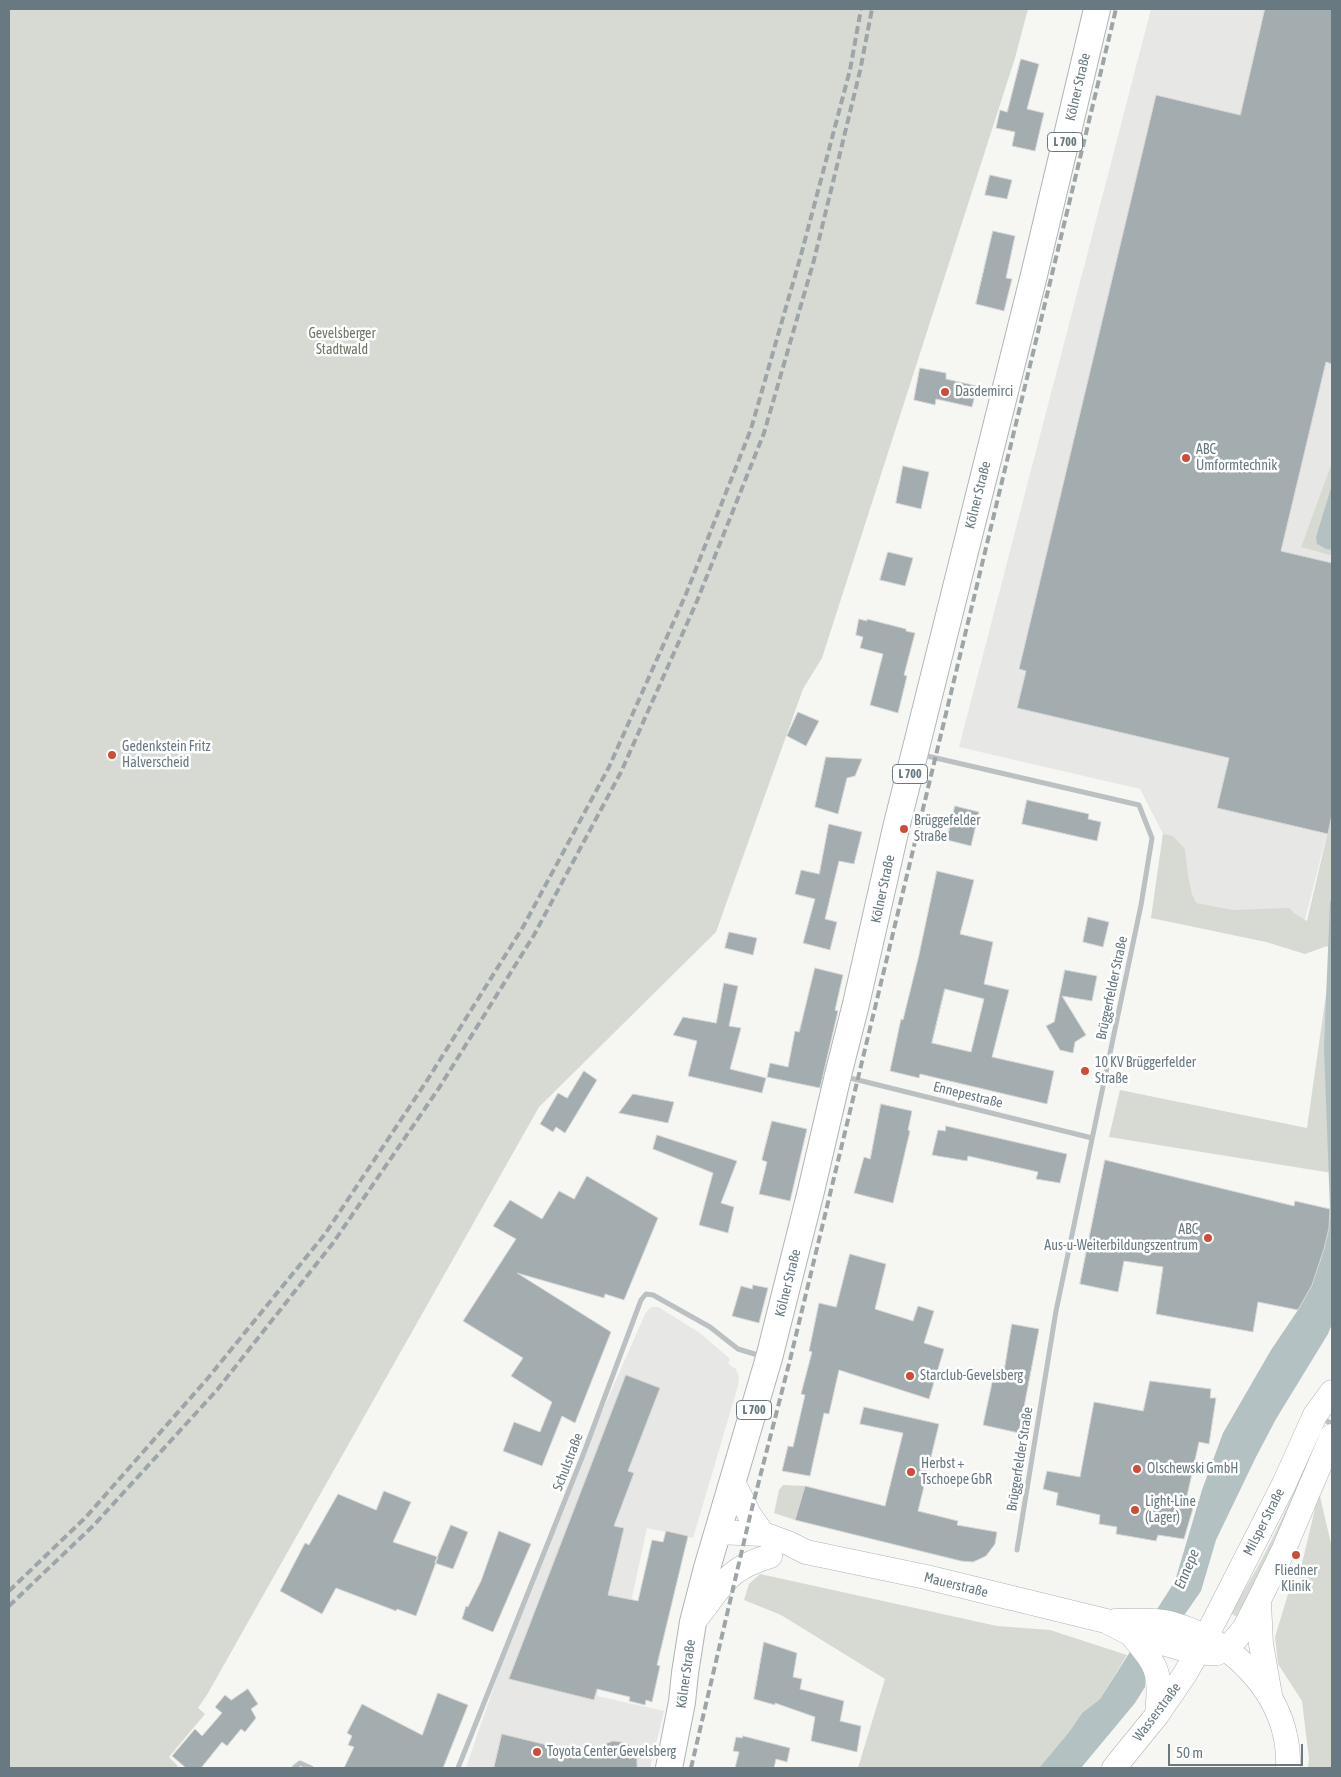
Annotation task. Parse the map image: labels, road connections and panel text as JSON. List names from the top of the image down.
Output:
{
  "streets": {
    "main road": [
      "Kölner Straße",
      "L 700",
      "Milsper Straße",
      "Mauerstraße",
      "Wasserstraße"
    ],
    "street": ["Brüggerfelder Straße", "Ennepestraße", "Schulstraße"]
  },
  "crossings": [
    ["Kölner Straße", "L 700"],
    ["Kölner Straße", "Brüggerfelder Straße"],
    ["Kölner Straße", "Ennepestraße"],
    ["Kölner Straße", "Schulstraße"],
    ["Kölner Straße", "Mauerstraße"],
    ["L 700", "Mauerstraße"],
    ["Brüggerfelder Straße", "Ennepestraße"],
    ["Milsper Straße", "Mauerstraße"],
    ["Milsper Straße", "Wasserstraße"],
    ["Mauerstraße", "Wasserstraße"]
  ],
  "water": ["Ennepe"],
  "parks": ["Gevelsberger Stadtwald"],
  "places": [
    "Dasdemirci",
    "ABC Umformtechnik",
    "Gedenkstein Fritz Halverscheid",
    "Brüggefelder Straße",
    "10 KV Brüggerfelder Straße",
    "ABC Aus-u-Weiterbildungszentrum",
    "Starclub-Gevelsberg",
    "Olschewski GmbH",
    "Herbst + Tschoepe GbR",
    "Light-Line (Lager)",
    "Fliedner Klinik",
    "Toyota Center Gevelsberg"
  ],
  "scale_bar": "50 m"
}
